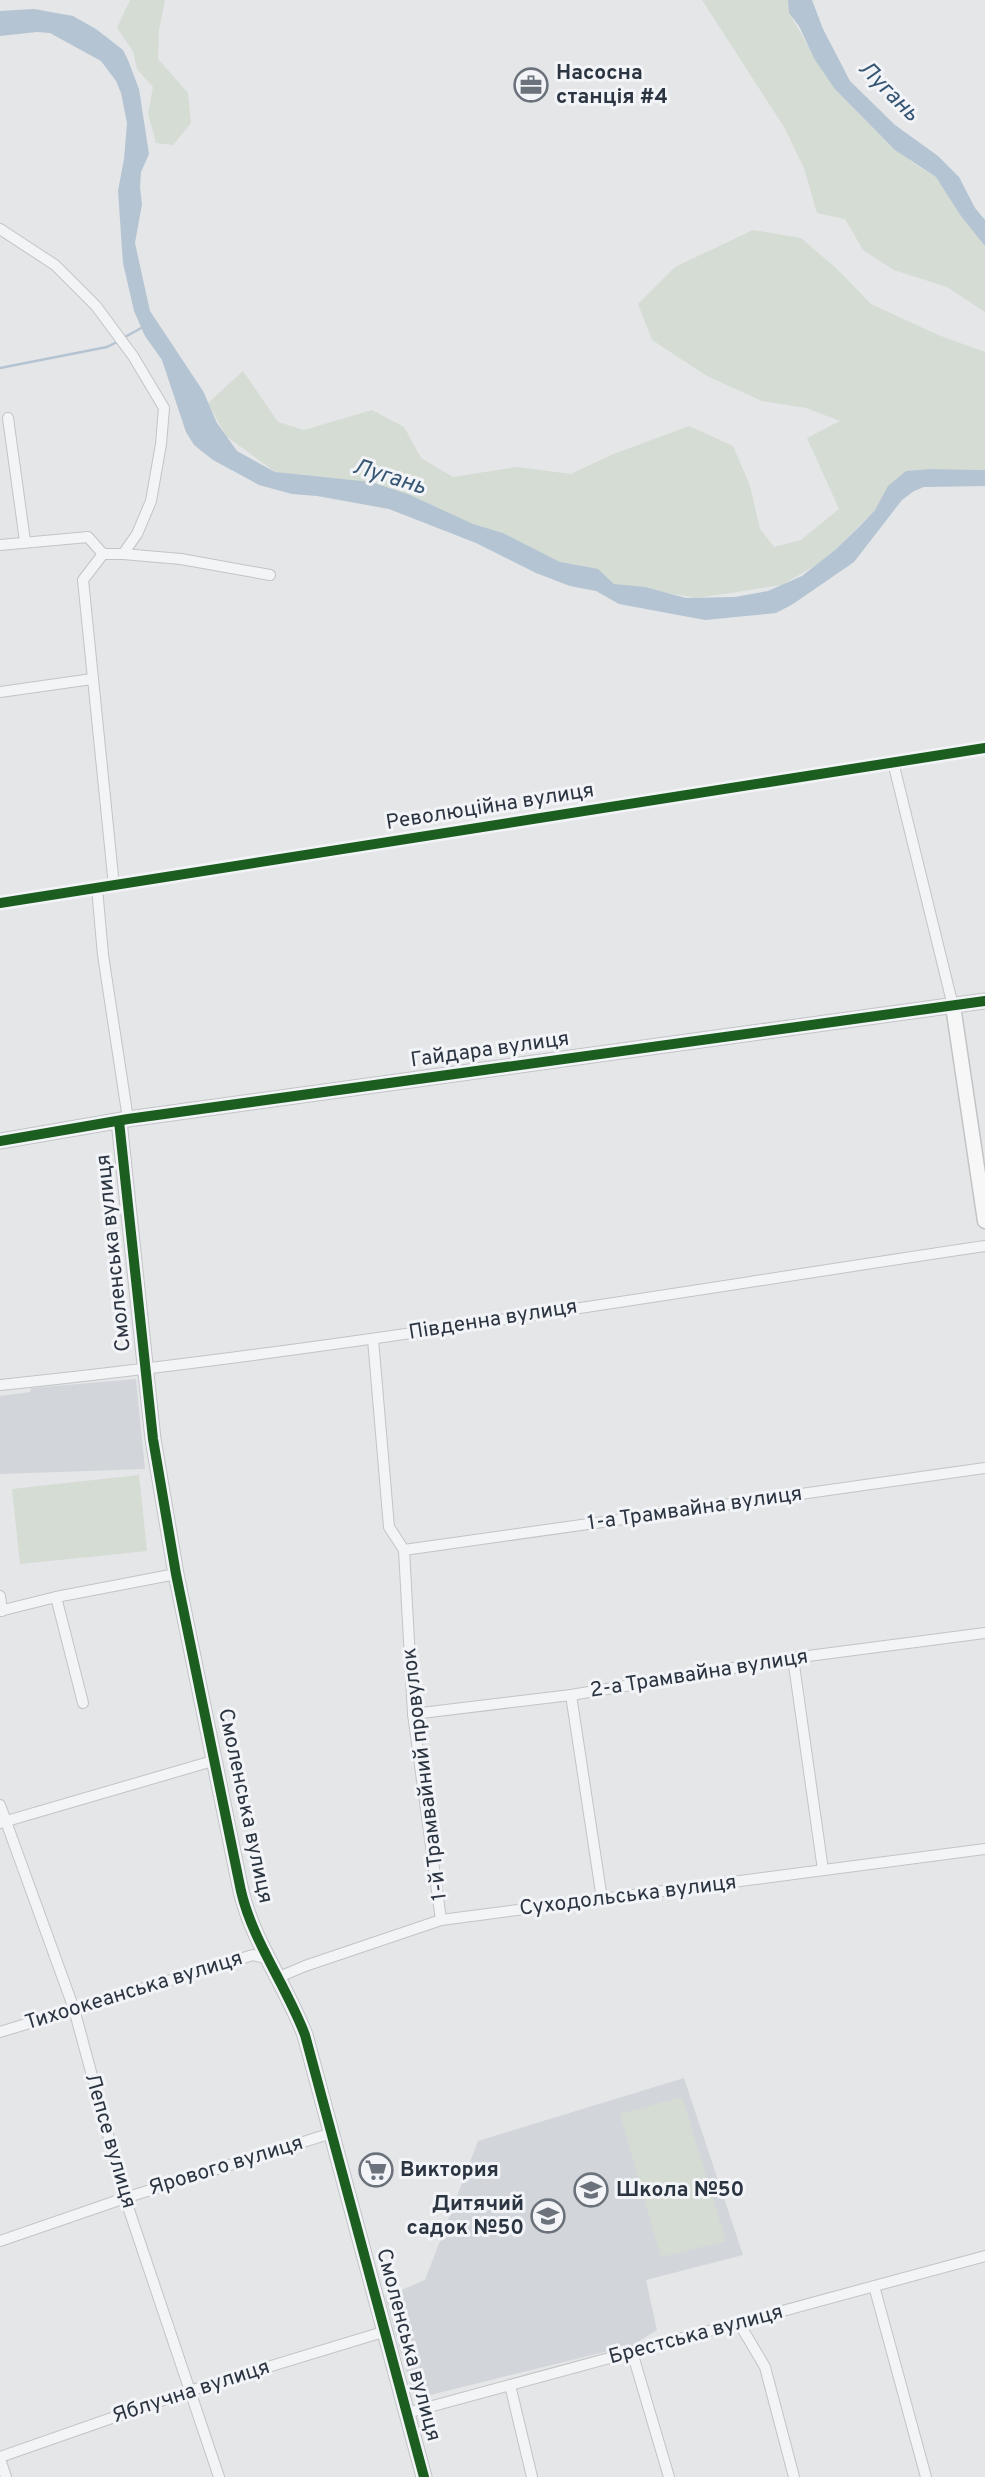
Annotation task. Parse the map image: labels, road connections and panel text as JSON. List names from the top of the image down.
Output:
{
  "streets": {
    "street": [
      "Революційна вулиця",
      "Гайдара вулиця",
      "Смоленська вулиця",
      "Південна вулиця",
      "1-а Трамвайна вулиця",
      "2-а Трамвайна вулиця",
      "1-й Трамвайний провулок",
      "Суходольська вулиця",
      "Тихоокеанська вулиця",
      "Лепсе вулиця",
      "Ярового вулиця",
      "Брестська вулиця",
      "Яблучна вулиця"
    ]
  },
  "crossings": [
    ["Гайдара вулиця", "Смоленська вулиця"],
    ["Смоленська вулиця", "Південна вулиця"],
    ["Смоленська вулиця", "Суходольська вулиця"],
    ["Смоленська вулиця", "Тихоокеанська вулиця"],
    ["Смоленська вулиця", "Ярового вулиця"],
    ["Смоленська вулиця", "Брестська вулиця"],
    ["Смоленська вулиця", "Яблучна вулиця"],
    ["Південна вулиця", "1-й Трамвайний провулок"],
    ["1-а Трамвайна вулиця", "1-й Трамвайний провулок"],
    ["2-а Трамвайна вулиця", "1-й Трамвайний провулок"],
    ["1-й Трамвайний провулок", "Суходольська вулиця"],
    ["Тихоокеанська вулиця", "Лепсе вулиця"],
    ["Лепсе вулиця", "Ярового вулиця"],
    ["Лепсе вулиця", "Яблучна вулиця"]
  ],
  "water": ["Лугань"],
  "places": {
    "office": ["Насосна станція #4"],
    "supermarket": ["Виктория"],
    "school or university": ["Школа №50", "Дитячий садок №50"]
  }
}
